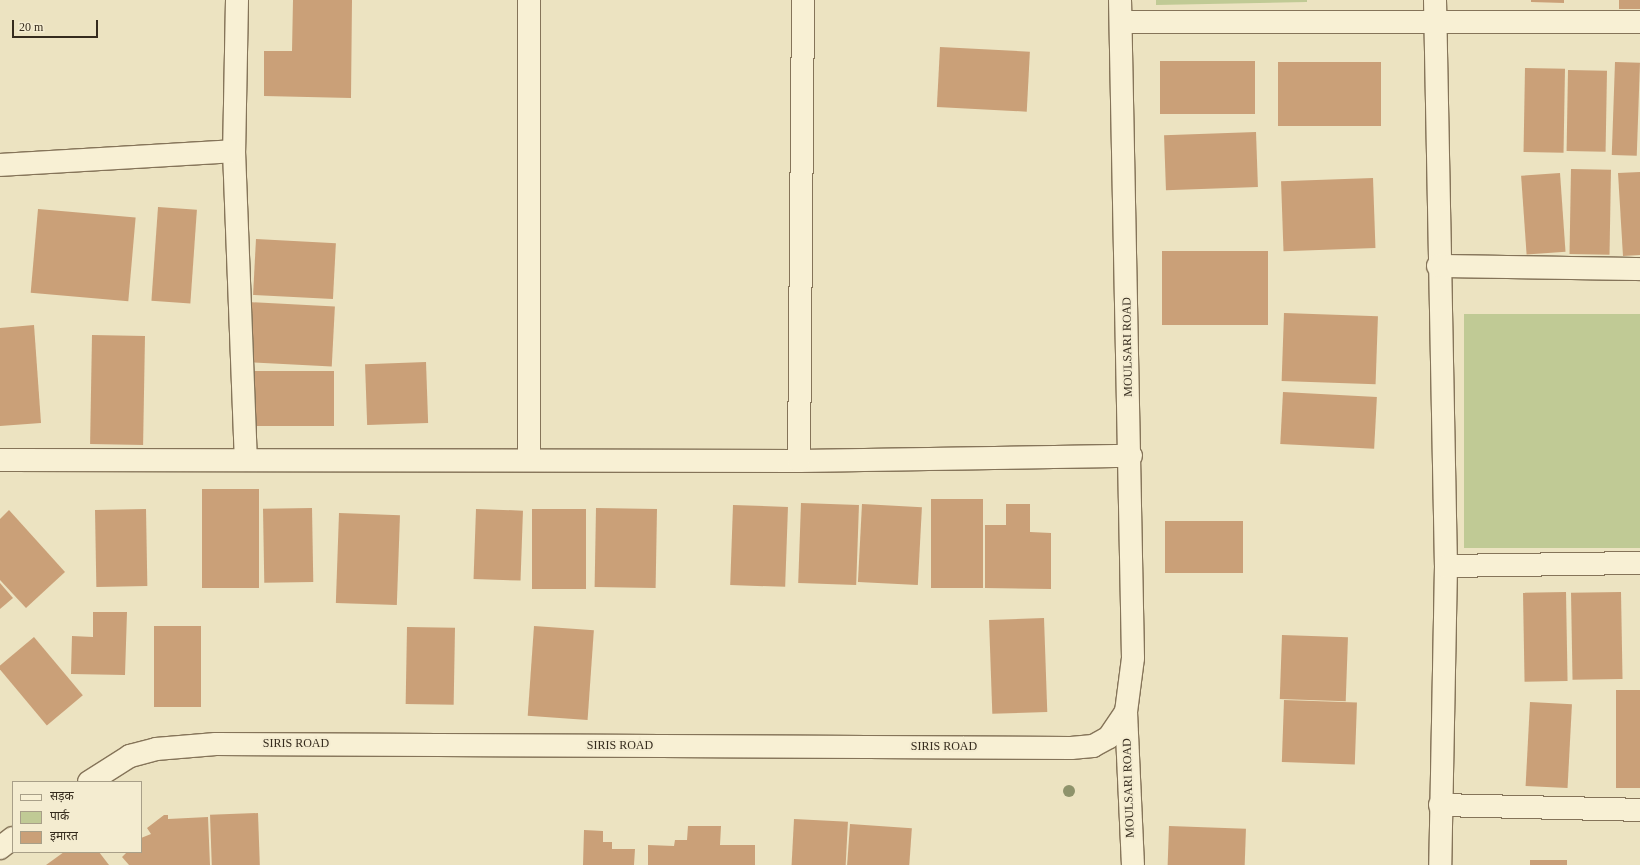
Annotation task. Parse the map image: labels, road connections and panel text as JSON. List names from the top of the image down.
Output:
{
  "streets": {
    "street": ["MOULSARI ROAD", "SIRIS ROAD"]
  },
  "crossings": [
    ["MOULSARI ROAD", "SIRIS ROAD"]
  ],
  "legend": ["सड़क", "पार्क", "इमारत"],
  "scale_bar": "20 m"
}
